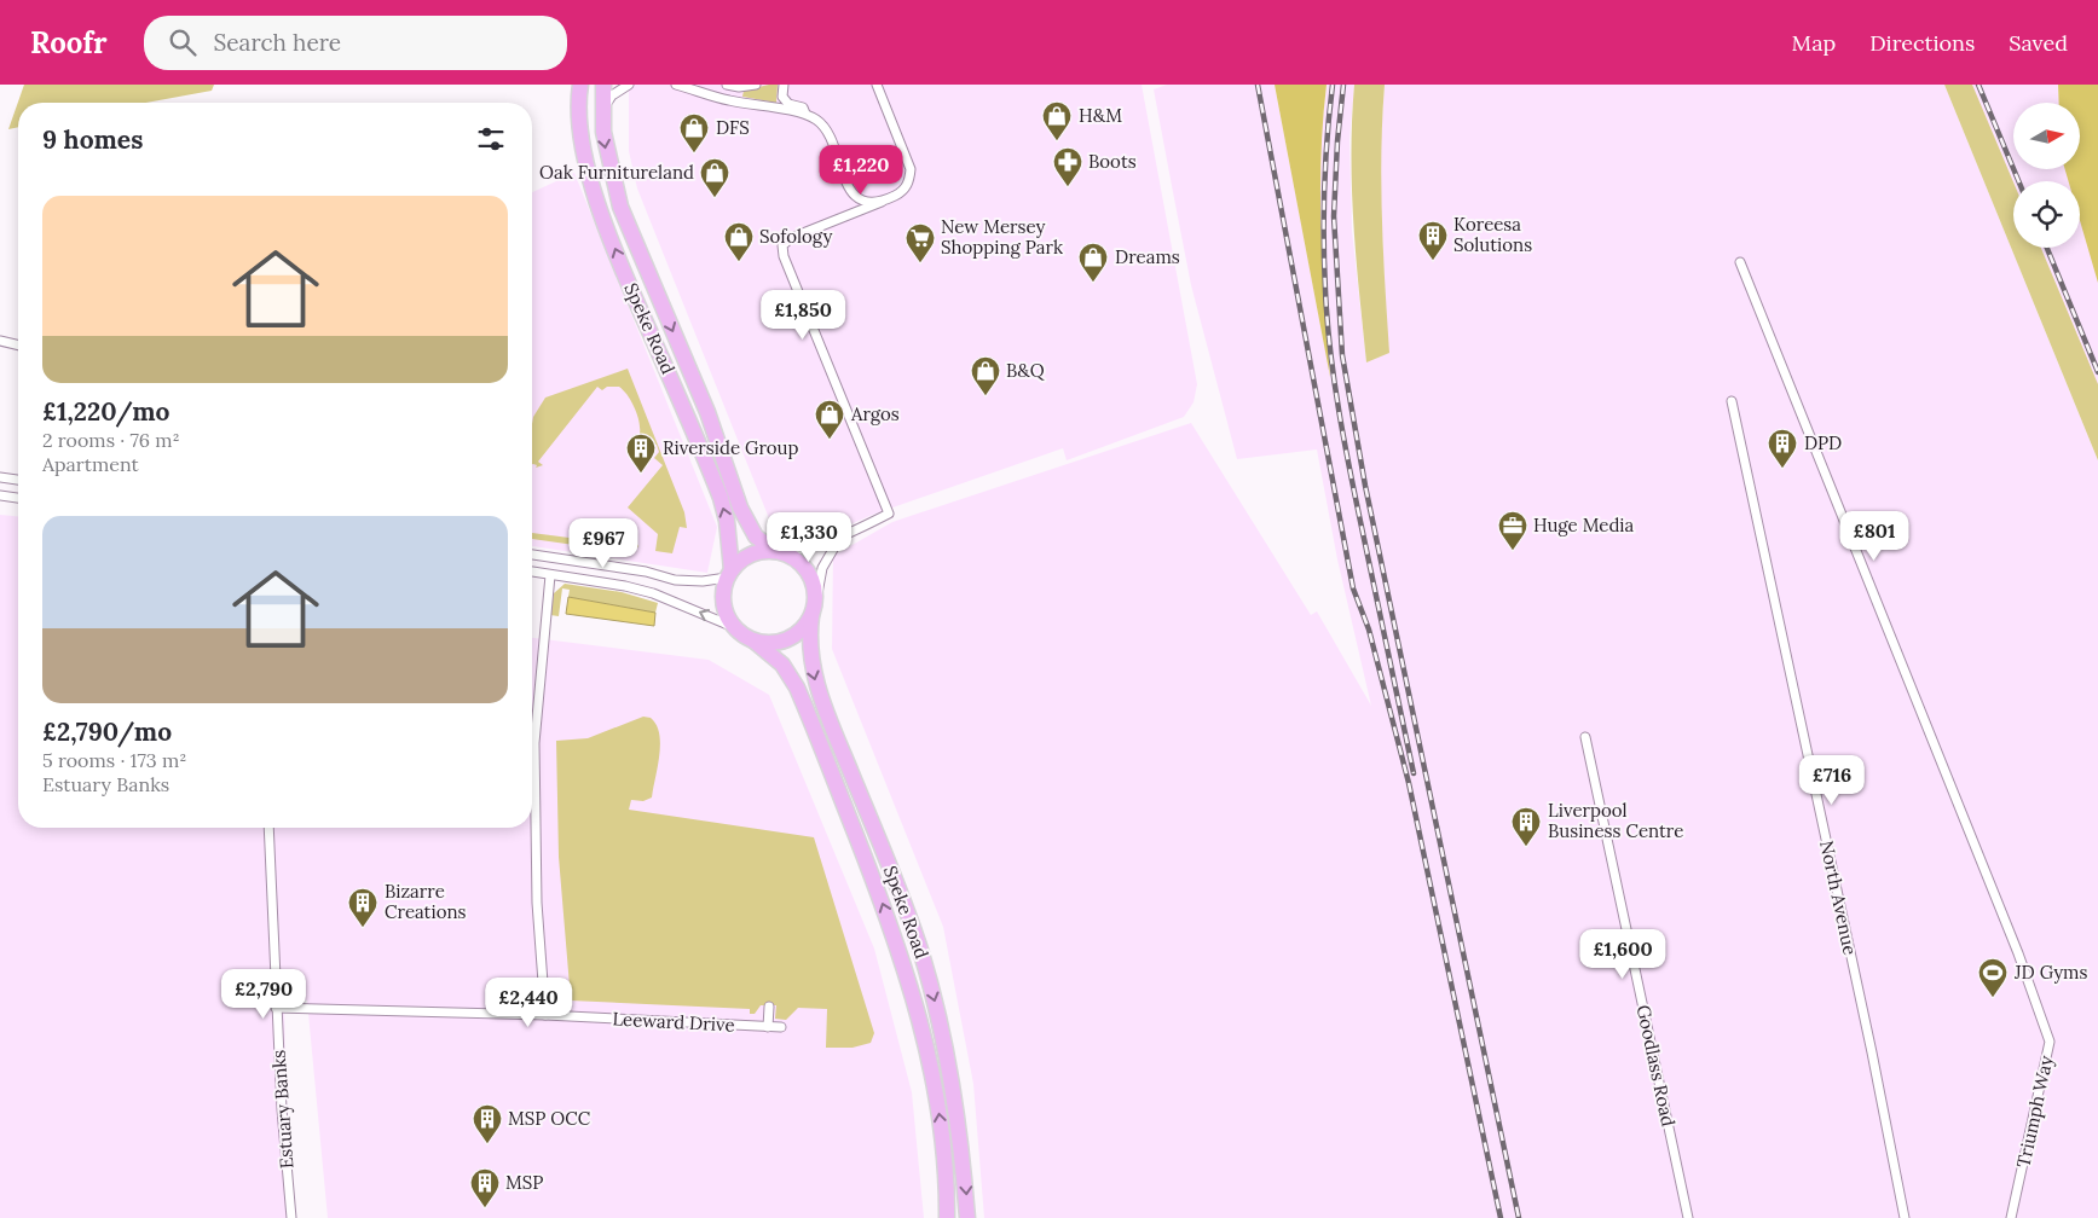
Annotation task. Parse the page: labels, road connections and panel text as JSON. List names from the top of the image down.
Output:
{
  "streets": {
    "highway": ["Speke Road"],
    "street": [
      "North Avenue",
      "Leeward Drive",
      "Goodlass Road",
      "Estuary Banks",
      "Triumph Way"
    ]
  },
  "crossings": [
    ["Leeward Drive", "Estuary Banks"]
  ],
  "places": {
    "shop": [
      "H&M",
      "DFS",
      "Oak Furnitureland",
      "Sofology",
      "Dreams",
      "B&Q",
      "Argos"
    ],
    "pharmacy": ["Boots"],
    "building": [
      "Koreesa Solutions",
      "DPD",
      "Riverside Group",
      "Liverpool Business Centre",
      "Bizarre Creations",
      "MSP OCC",
      "MSP"
    ],
    "supermarket": ["New Mersey Shopping Park"],
    "office": ["Huge Media"],
    "sports": ["JD Gyms"]
  },
  "north": "right",
  "page": {
    "header": "Roofr",
    "search": "Search here",
    "nav": ["Map", "Directions", "Saved"],
    "heading": "9 homes",
    "price": [
      "£1,220",
      "£1,850",
      "£801",
      "£1,330",
      "£967",
      "£716",
      "£1,600",
      "£2,790",
      "£2,440"
    ],
    "list": [
      {
        "name": "£1,220/mo",
        "note": "2 rooms · 76 m² · Apartment"
      },
      {
        "name": "£2,790/mo",
        "note": "5 rooms · 173 m² · Estuary Banks"
      }
    ]
  }
}
